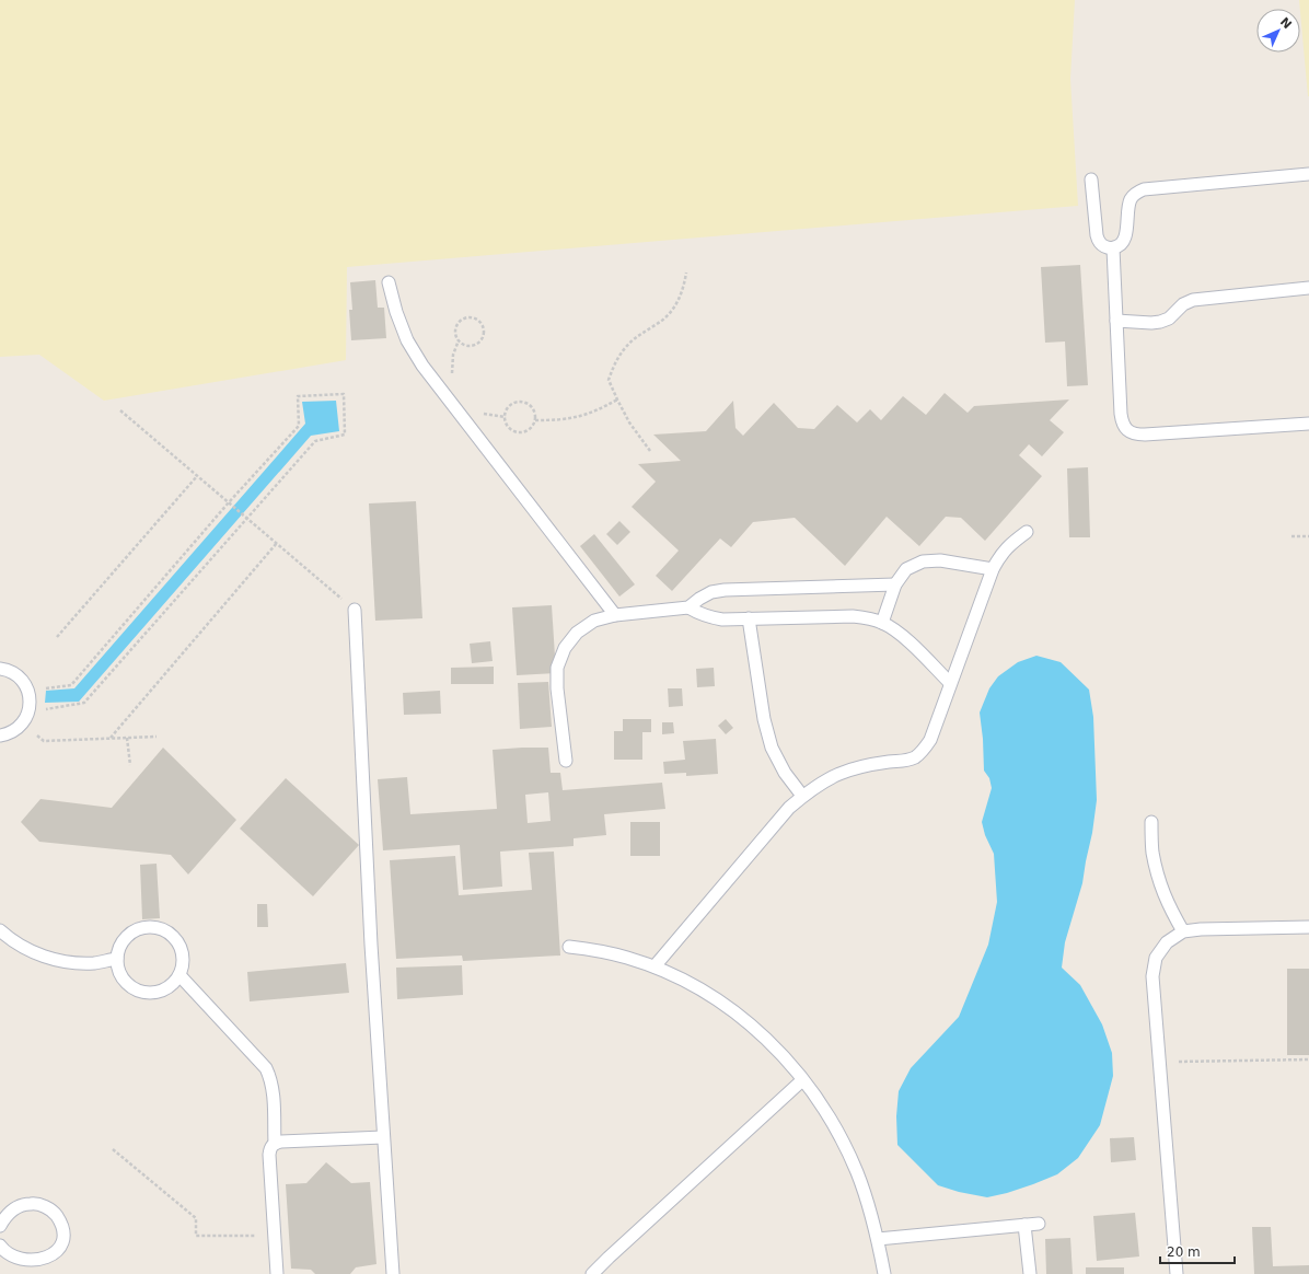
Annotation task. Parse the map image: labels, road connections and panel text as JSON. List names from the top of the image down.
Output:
{
  "scale_bar": "20 m",
  "north": "top right"
}
